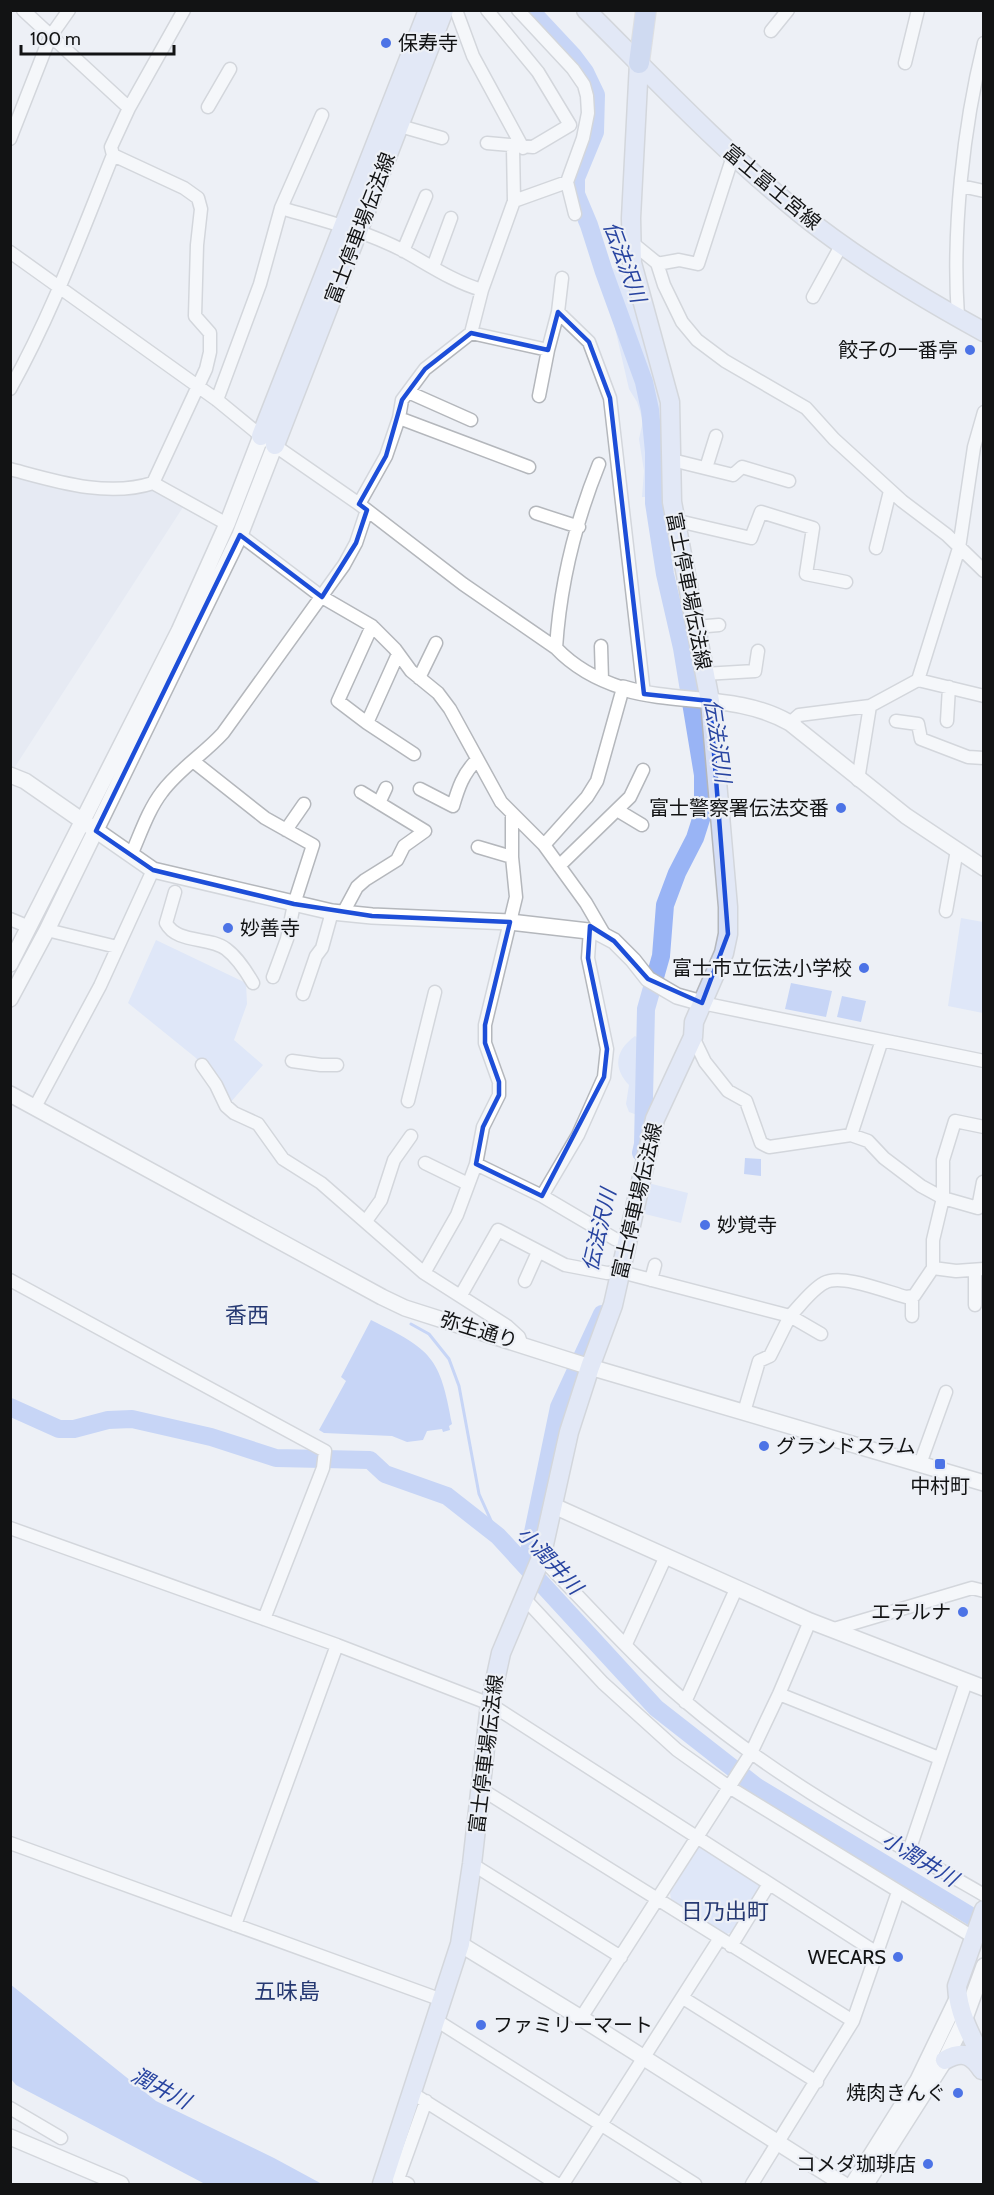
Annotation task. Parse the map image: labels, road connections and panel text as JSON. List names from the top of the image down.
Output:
{
  "streets": {
    "main road": ["富士富士宮線", "富士停車場伝法線"],
    "street": ["弥生通り"]
  },
  "crossings": [
    ["富士富士宮線", "富士停車場伝法線"],
    ["富士停車場伝法線", "弥生通り"]
  ],
  "districts": ["香西", "日乃出町", "五味島"],
  "water": ["伝法沢川", "小潤井川", "潤井川"],
  "places": {
    "other": [
      "保寿寺",
      "餃子の一番亭",
      "富士警察署伝法交番",
      "妙善寺",
      "富士市立伝法小学校",
      "妙覚寺",
      "グランドスラム",
      "エテルナ",
      "WECARS",
      "ファミリーマート",
      "焼肉きんぐ",
      "コメダ珈琲店"
    ],
    "transit": ["中村町"]
  },
  "scale_bar": "100 m"
}
